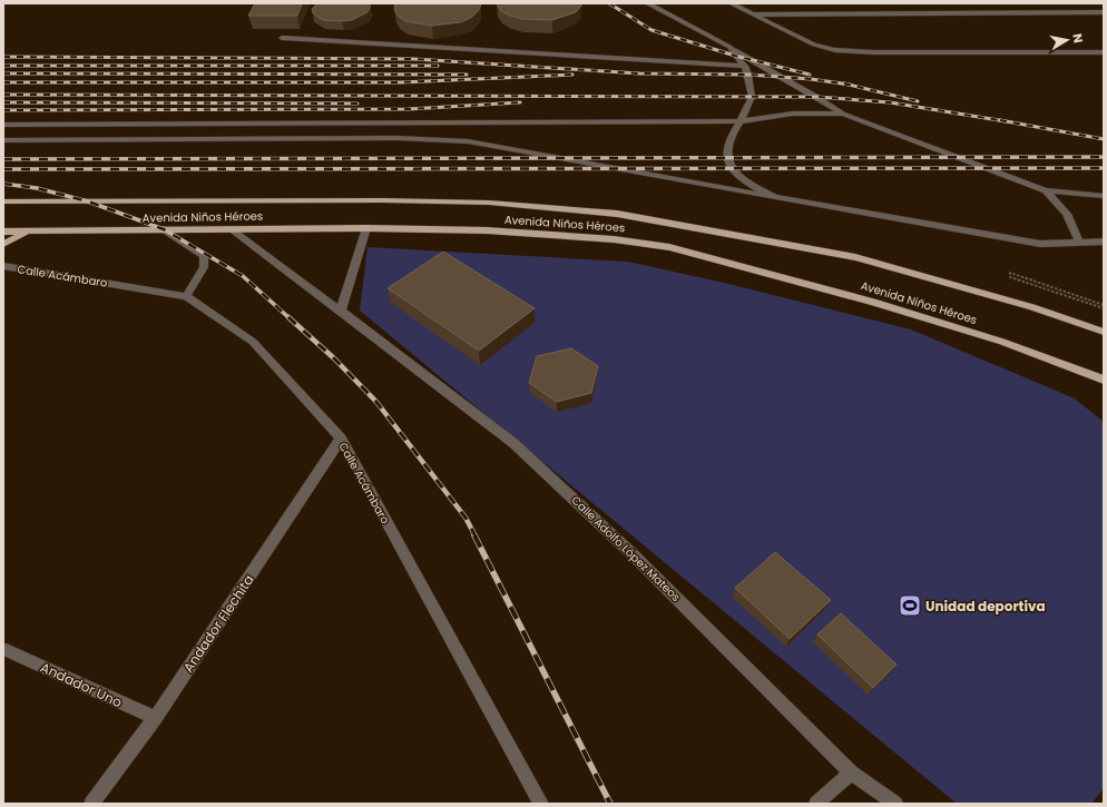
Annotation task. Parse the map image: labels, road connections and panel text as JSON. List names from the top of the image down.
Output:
{
  "streets": {
    "main road": ["Avenida Niños Héroes"],
    "street": [
      "Calle Acámbaro",
      "Calle Adolfo López Mateos",
      "Andador Flechita",
      "Andador Uno"
    ]
  },
  "crossings": [
    ["Avenida Niños Héroes", "Calle Adolfo López Mateos"],
    ["Calle Acámbaro", "Andador Flechita"],
    ["Andador Flechita", "Andador Uno"]
  ],
  "places": {
    "sports": ["Unidad deportiva"]
  },
  "north": "right"
}
